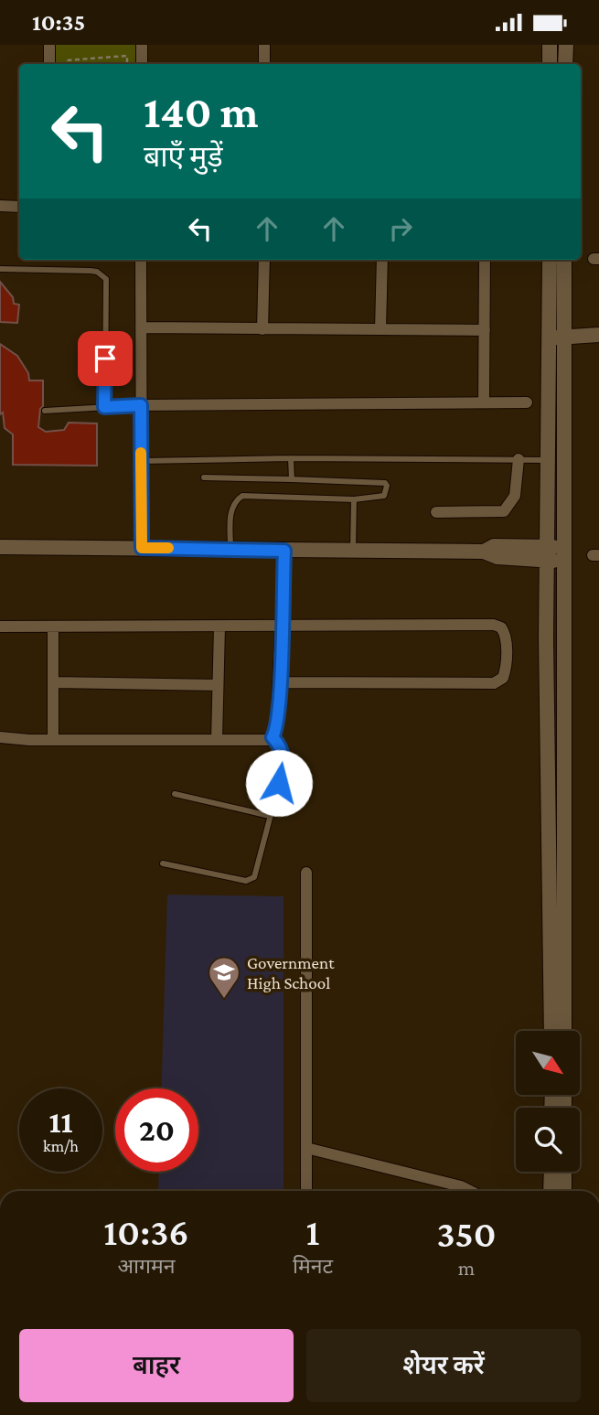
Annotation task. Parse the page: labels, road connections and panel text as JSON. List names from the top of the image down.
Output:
{
  "places": {
    "school or university": ["Government High School"]
  },
  "north": "bottom right",
  "page": {
    "status": "10:35",
    "turn": ["140 m", "बाएँ मुड़ें"],
    "speed": "11 km/h",
    "limit": "20",
    "eta": [
      "10:36",
      "आगमन",
      "1",
      "मिनट",
      "350",
      "m"
    ],
    "buttons": ["बाहर", "शेयर करें"]
  }
}
